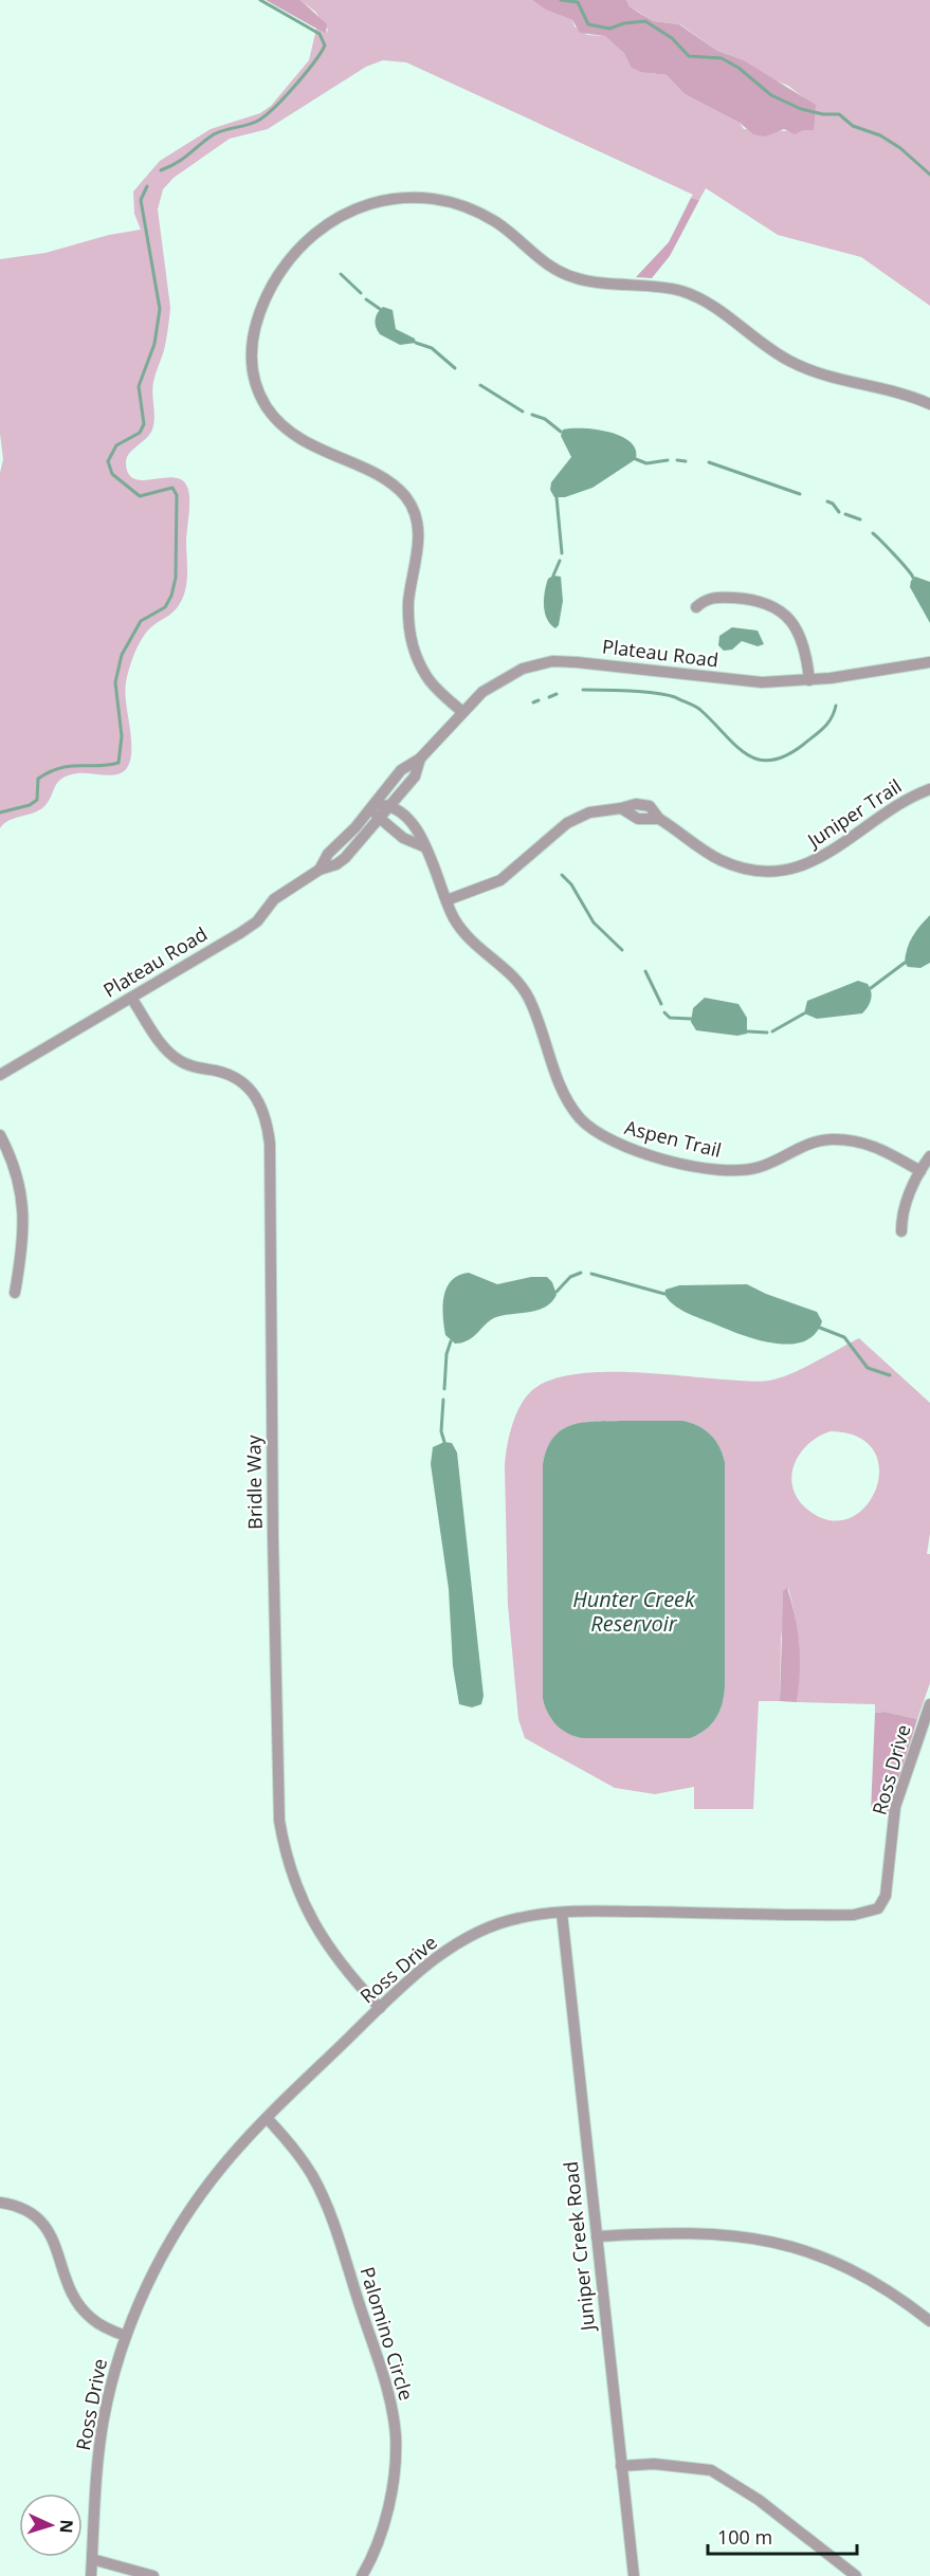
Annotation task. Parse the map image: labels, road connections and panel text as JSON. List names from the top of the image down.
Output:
{
  "streets": {
    "street": [
      "Plateau Road",
      "Juniper Trail",
      "Aspen Trail",
      "Bridle Way",
      "Ross Drive",
      "Juniper Creek Road",
      "Palomino Circle"
    ]
  },
  "crossings": [
    ["Plateau Road", "Aspen Trail"],
    ["Plateau Road", "Bridle Way"],
    ["Juniper Trail", "Aspen Trail"],
    ["Bridle Way", "Ross Drive"],
    ["Ross Drive", "Juniper Creek Road"],
    ["Ross Drive", "Palomino Circle"]
  ],
  "water": ["Hunter Creek Reservoir"],
  "scale_bar": "100 m",
  "north": "right"
}
